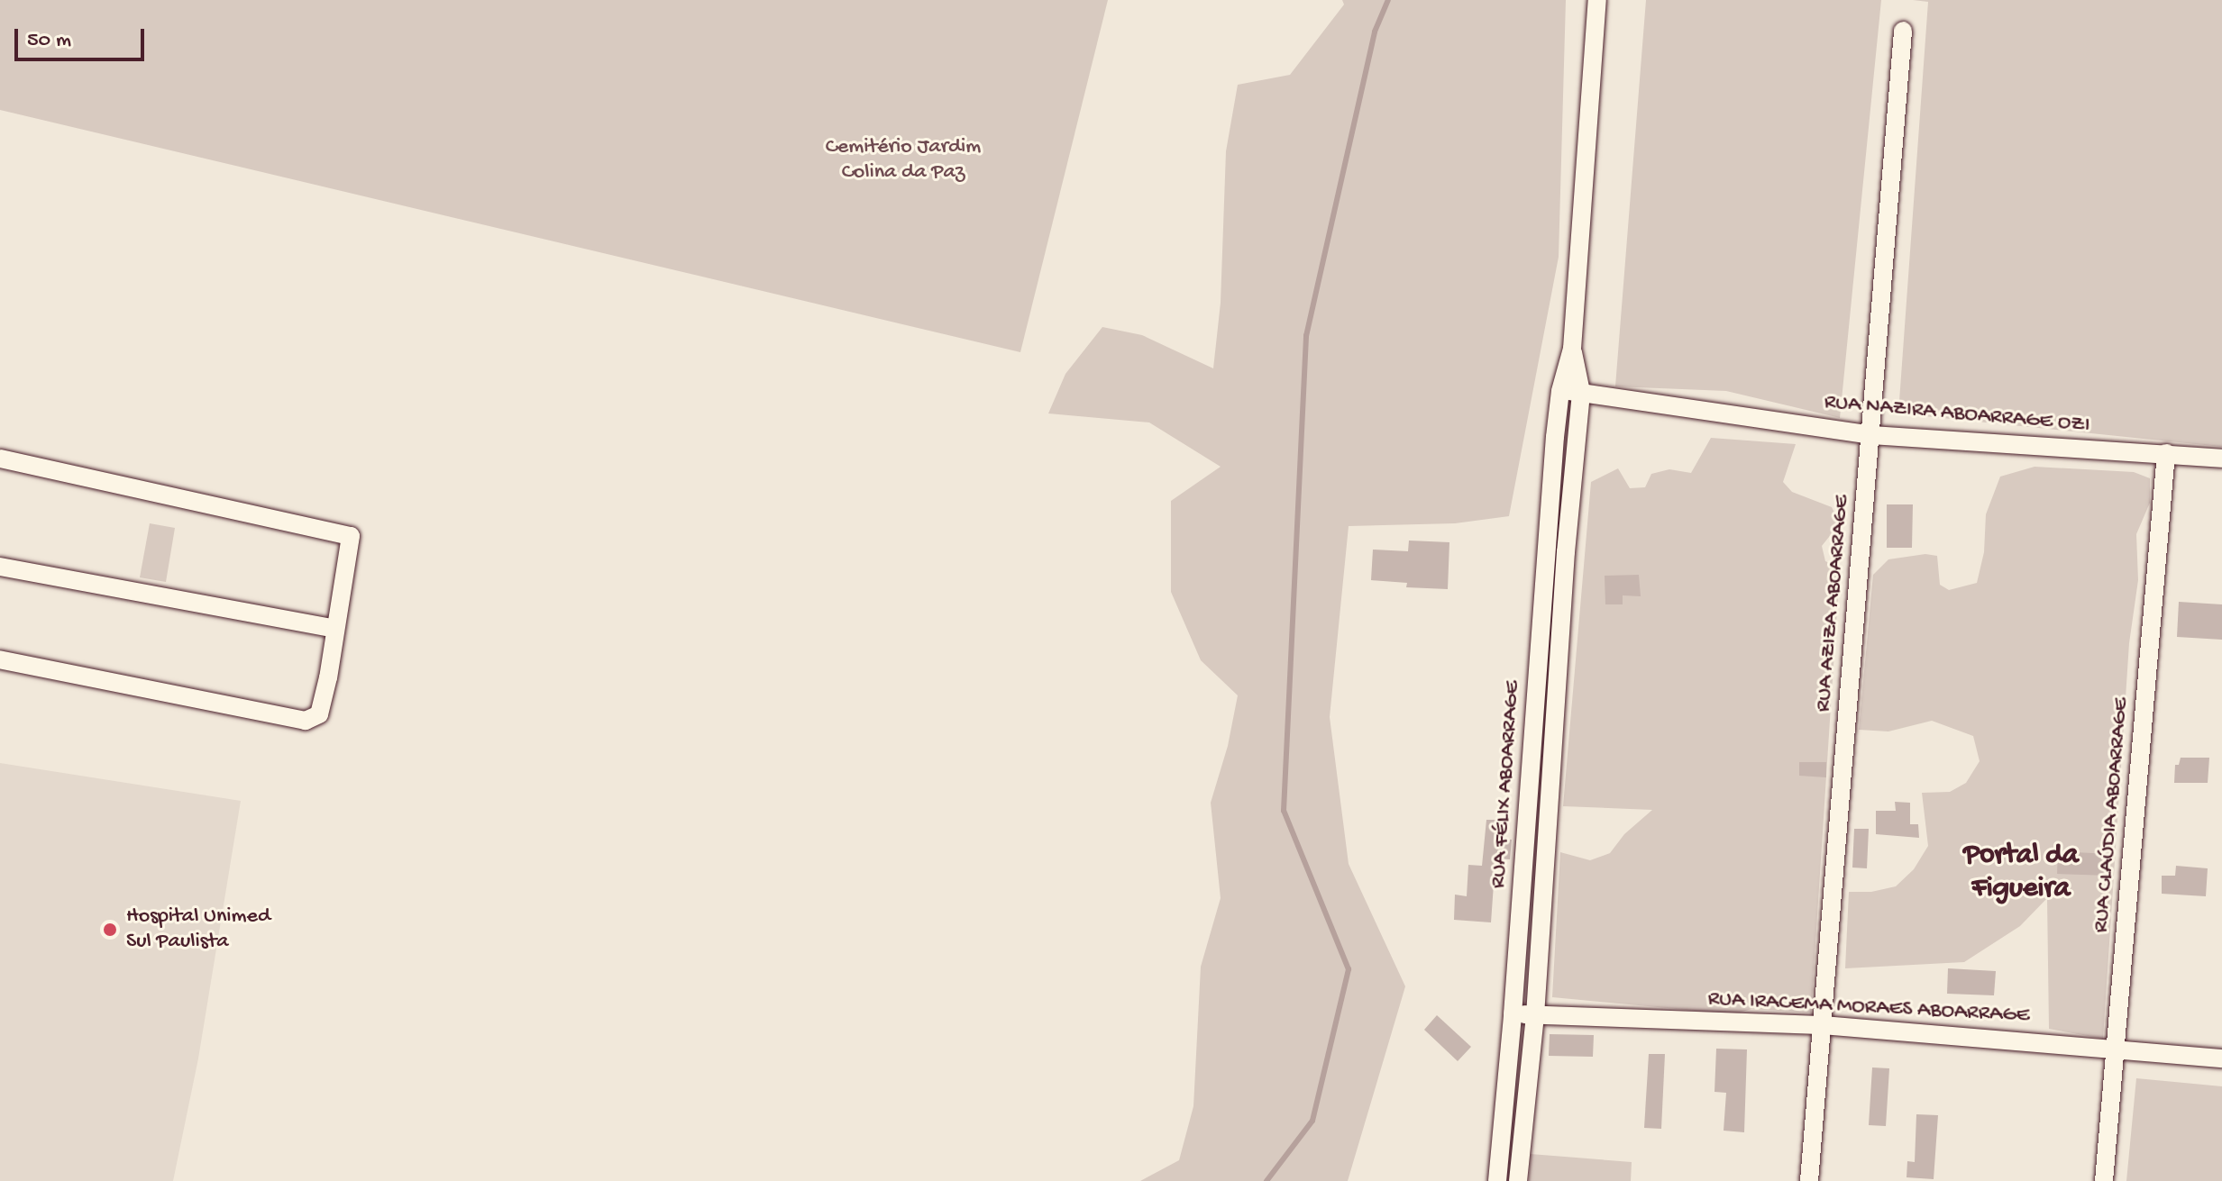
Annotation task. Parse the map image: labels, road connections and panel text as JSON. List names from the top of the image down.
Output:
{
  "streets": {
    "street": [
      "RUA NAZIRA ABOARRAGE OZI",
      "RUA AZIZA ABOARRAGE",
      "RUA FÉLIX ABOARRAGE",
      "RUA CLAÚDIA ABOARRAGE",
      "RUA IRACEMA MORAES ABOARRAGE"
    ]
  },
  "crossings": [
    ["RUA NAZIRA ABOARRAGE OZI", "RUA AZIZA ABOARRAGE"],
    ["RUA NAZIRA ABOARRAGE OZI", "RUA FÉLIX ABOARRAGE"],
    ["RUA NAZIRA ABOARRAGE OZI", "RUA CLAÚDIA ABOARRAGE"],
    ["RUA AZIZA ABOARRAGE", "RUA IRACEMA MORAES ABOARRAGE"],
    ["RUA FÉLIX ABOARRAGE", "RUA IRACEMA MORAES ABOARRAGE"],
    ["RUA CLAÚDIA ABOARRAGE", "RUA IRACEMA MORAES ABOARRAGE"]
  ],
  "districts": ["Portal da Figueira"],
  "parks": ["Cemitério Jardim Colina da Paz"],
  "places": ["Hospital Unimed Sul Paulista"],
  "scale_bar": "50 m"
}
